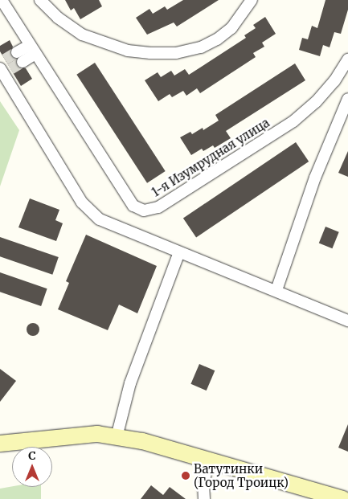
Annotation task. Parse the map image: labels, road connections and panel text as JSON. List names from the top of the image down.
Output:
{
  "streets": {
    "street": ["1-я Изумрудная улица"]
  },
  "places": ["Ватутинки (Город Троицк)"],
  "north": "top"
}
